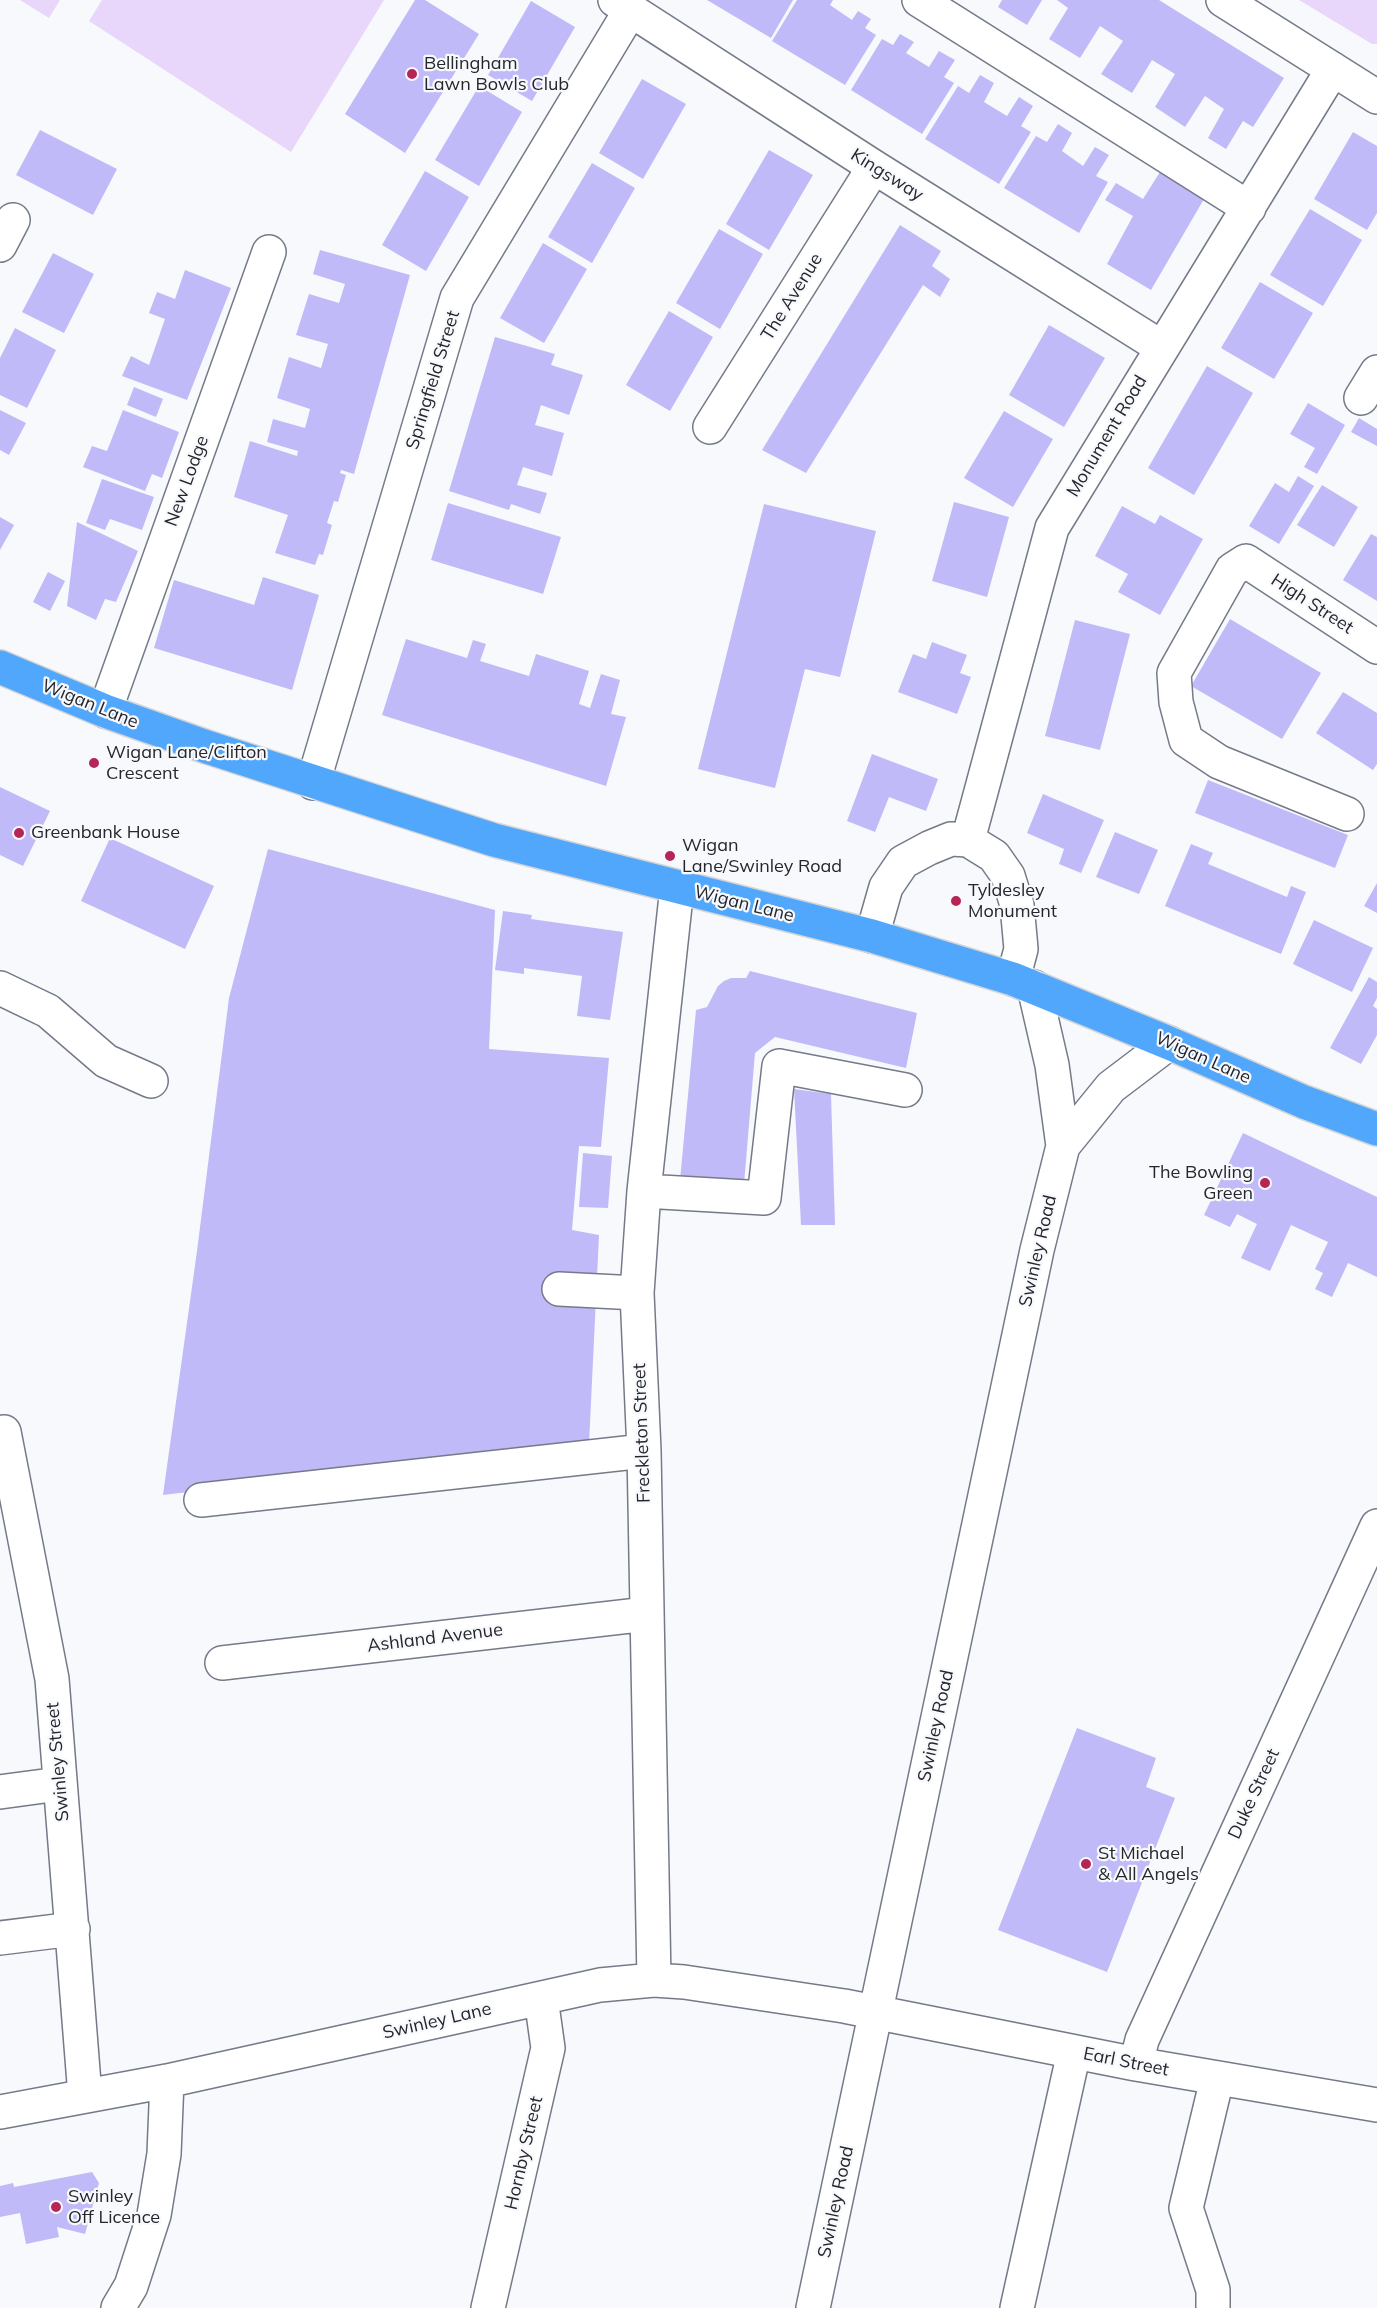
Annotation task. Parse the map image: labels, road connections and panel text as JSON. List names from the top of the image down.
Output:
{
  "streets": {
    "highway": ["Wigan Lane"],
    "street": [
      "Kingsway",
      "The Avenue",
      "Springfield Street",
      "Monument Road",
      "New Lodge",
      "High Street",
      "Swinley Road",
      "Freckleton Street",
      "Ashland Avenue",
      "Swinley Street",
      "Duke Street",
      "Swinley Lane",
      "Earl Street",
      "Hornby Street"
    ]
  },
  "crossings": [
    ["Kingsway", "The Avenue"],
    ["Kingsway", "Springfield Street"],
    ["Kingsway", "Monument Road"],
    ["Springfield Street", "Wigan Lane"],
    ["New Lodge", "Wigan Lane"],
    ["Wigan Lane", "Swinley Road"],
    ["Wigan Lane", "Freckleton Street"],
    ["Swinley Road", "Swinley Lane"],
    ["Swinley Road", "Earl Street"],
    ["Freckleton Street", "Ashland Avenue"],
    ["Freckleton Street", "Swinley Lane"],
    ["Swinley Street", "Swinley Lane"],
    ["Duke Street", "Earl Street"],
    ["Swinley Lane", "Earl Street"],
    ["Swinley Lane", "Hornby Street"]
  ],
  "places": [
    "Bellingham Lawn Bowls Club",
    "Wigan Lane/Clifton Crescent",
    "Greenbank House",
    "Wigan Lane/Swinley Road",
    "Tyldesley Monument",
    "The Bowling Green",
    "St Michael & All Angels",
    "Swinley Off Licence"
  ]
}
